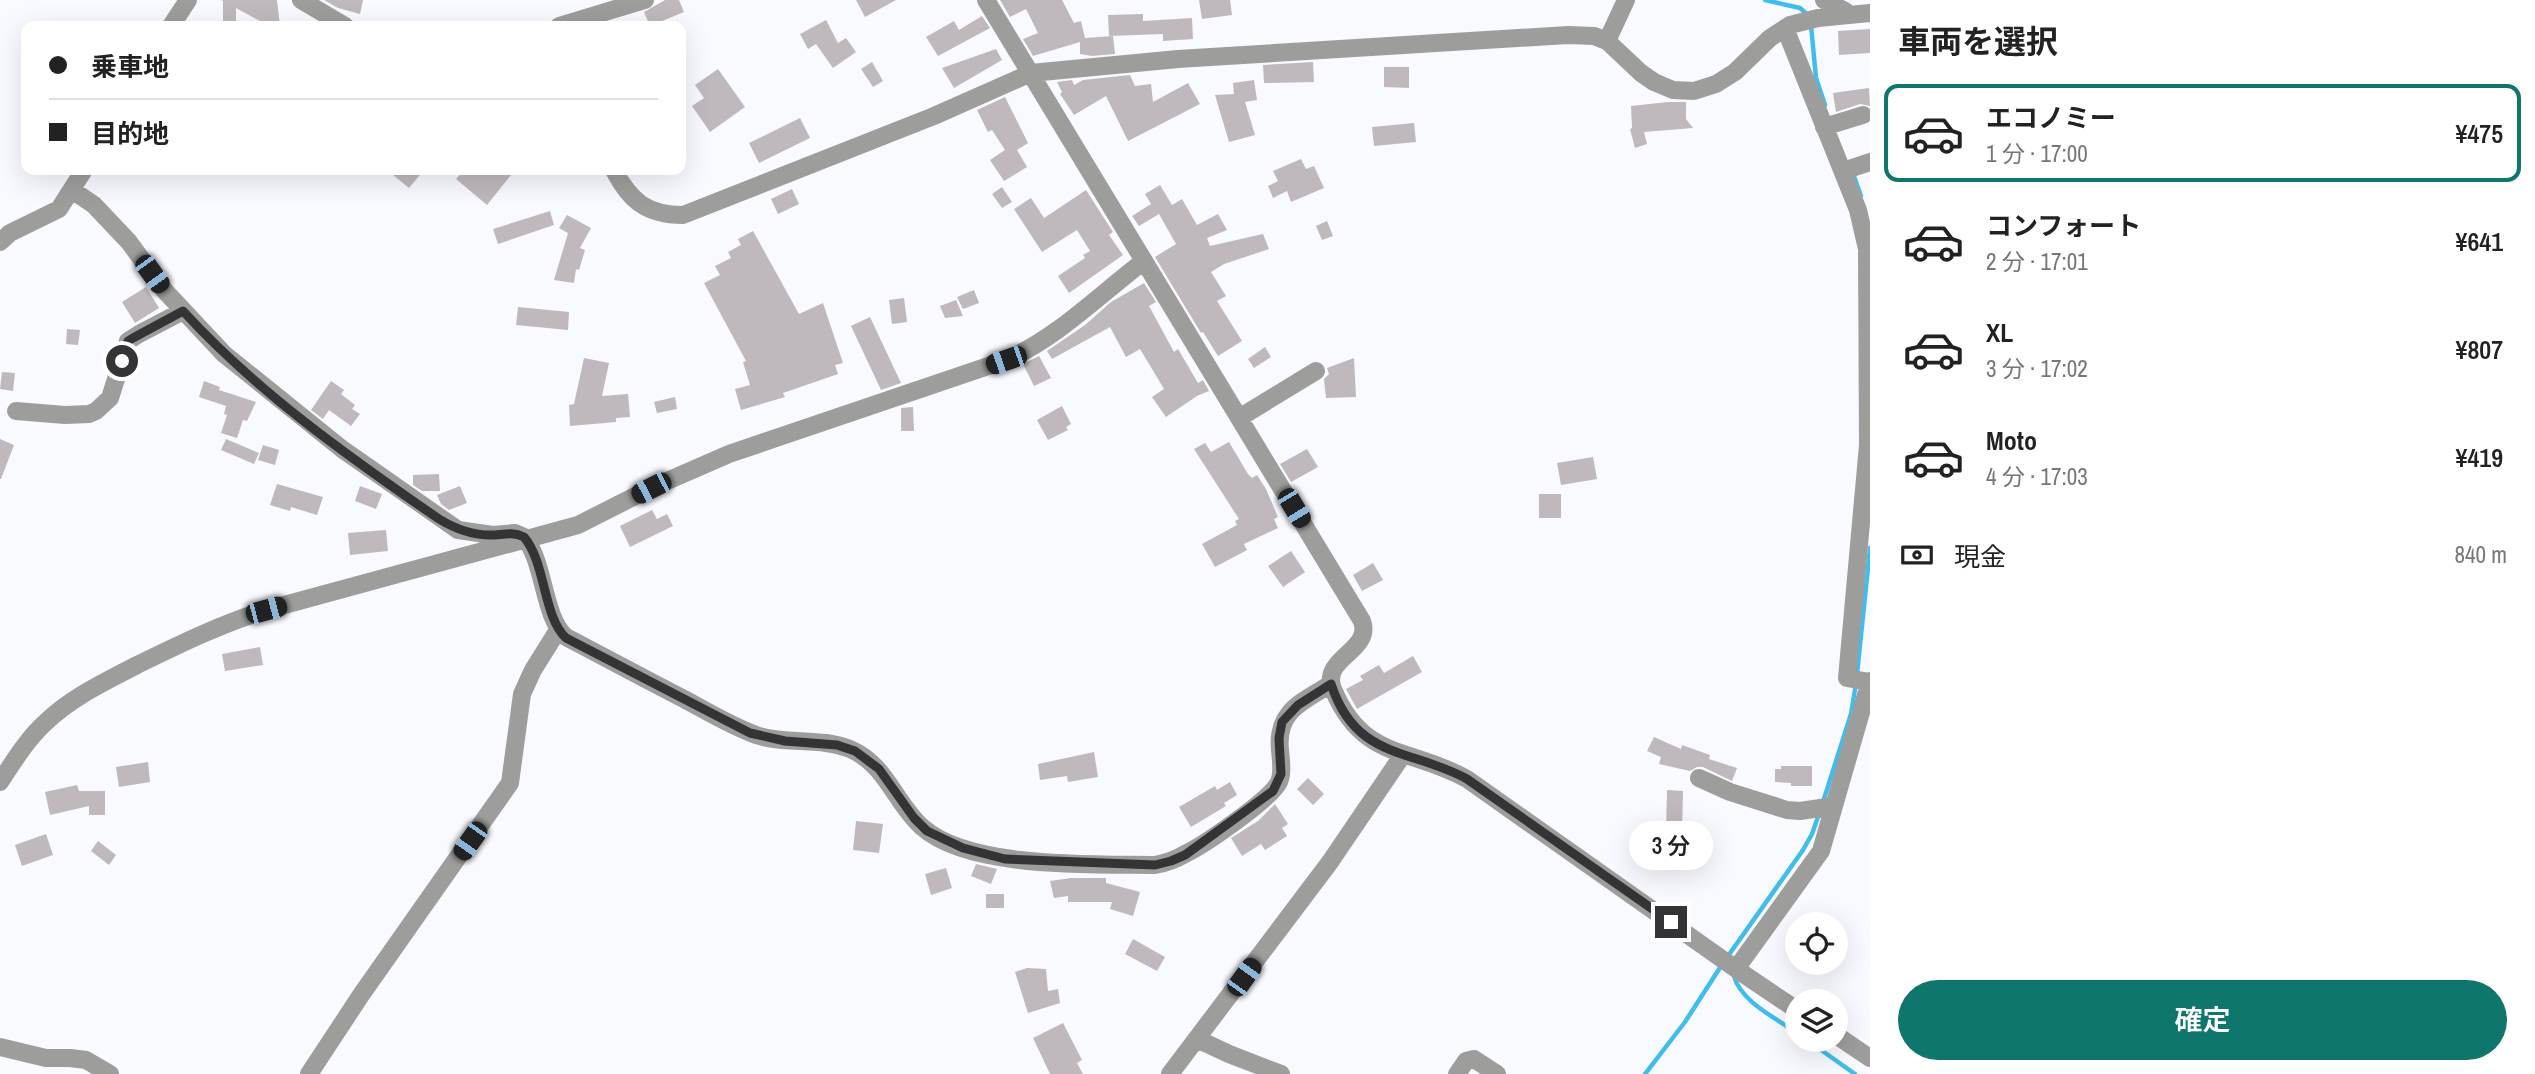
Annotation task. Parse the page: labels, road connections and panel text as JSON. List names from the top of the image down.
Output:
{
  "page": {
    "heading": "車両を選択",
    "banner": ["乗車地", "目的地"],
    "list": [
      {
        "name": "エコノミー",
        "note": "1 分 · 17:00",
        "value": "¥475"
      },
      {
        "name": "コンフォート",
        "note": "2 分 · 17:01",
        "value": "¥641"
      },
      {
        "name": "XL",
        "note": "3 分 · 17:02",
        "value": "¥807"
      },
      {
        "name": "Moto",
        "note": "4 分 · 17:03",
        "value": "¥419"
      }
    ],
    "pay": ["現金", "840 m"],
    "bubble": "3 分",
    "buttons": "確定"
  }
}
